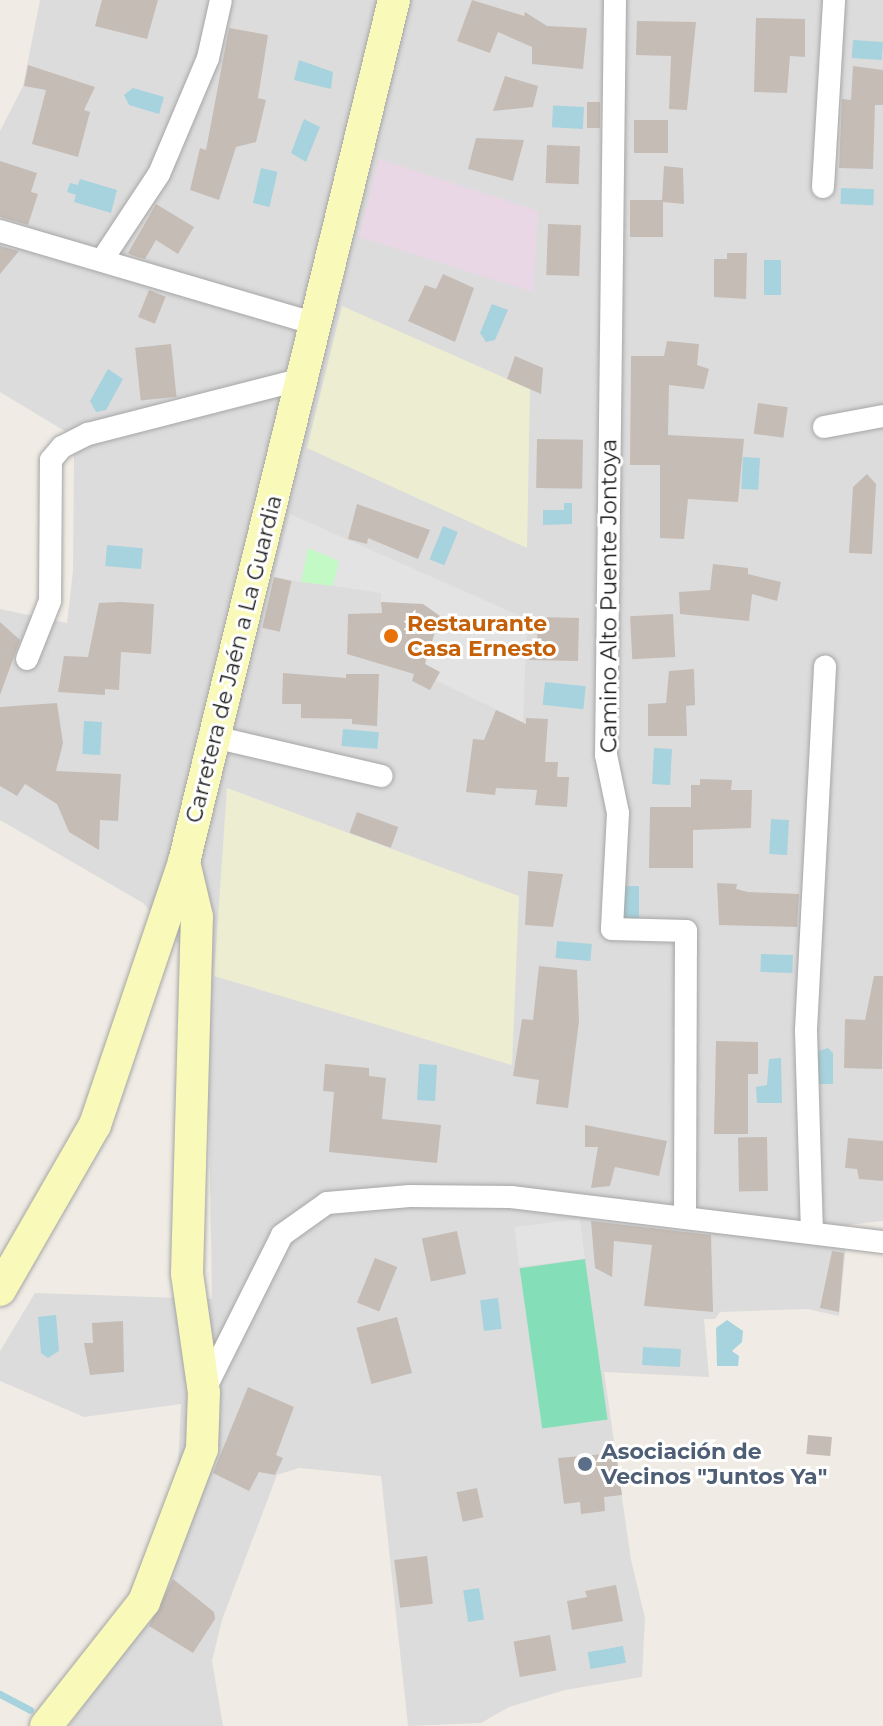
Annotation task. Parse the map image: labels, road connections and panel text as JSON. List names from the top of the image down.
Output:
{
  "streets": {
    "street": ["Camino Alto Puente Jontoya", "Carretera de Jaén a La Guardia"]
  },
  "places": ["Restaurante Casa Ernesto", "Asociación de Vecinos \"Juntos Ya\""]
}
